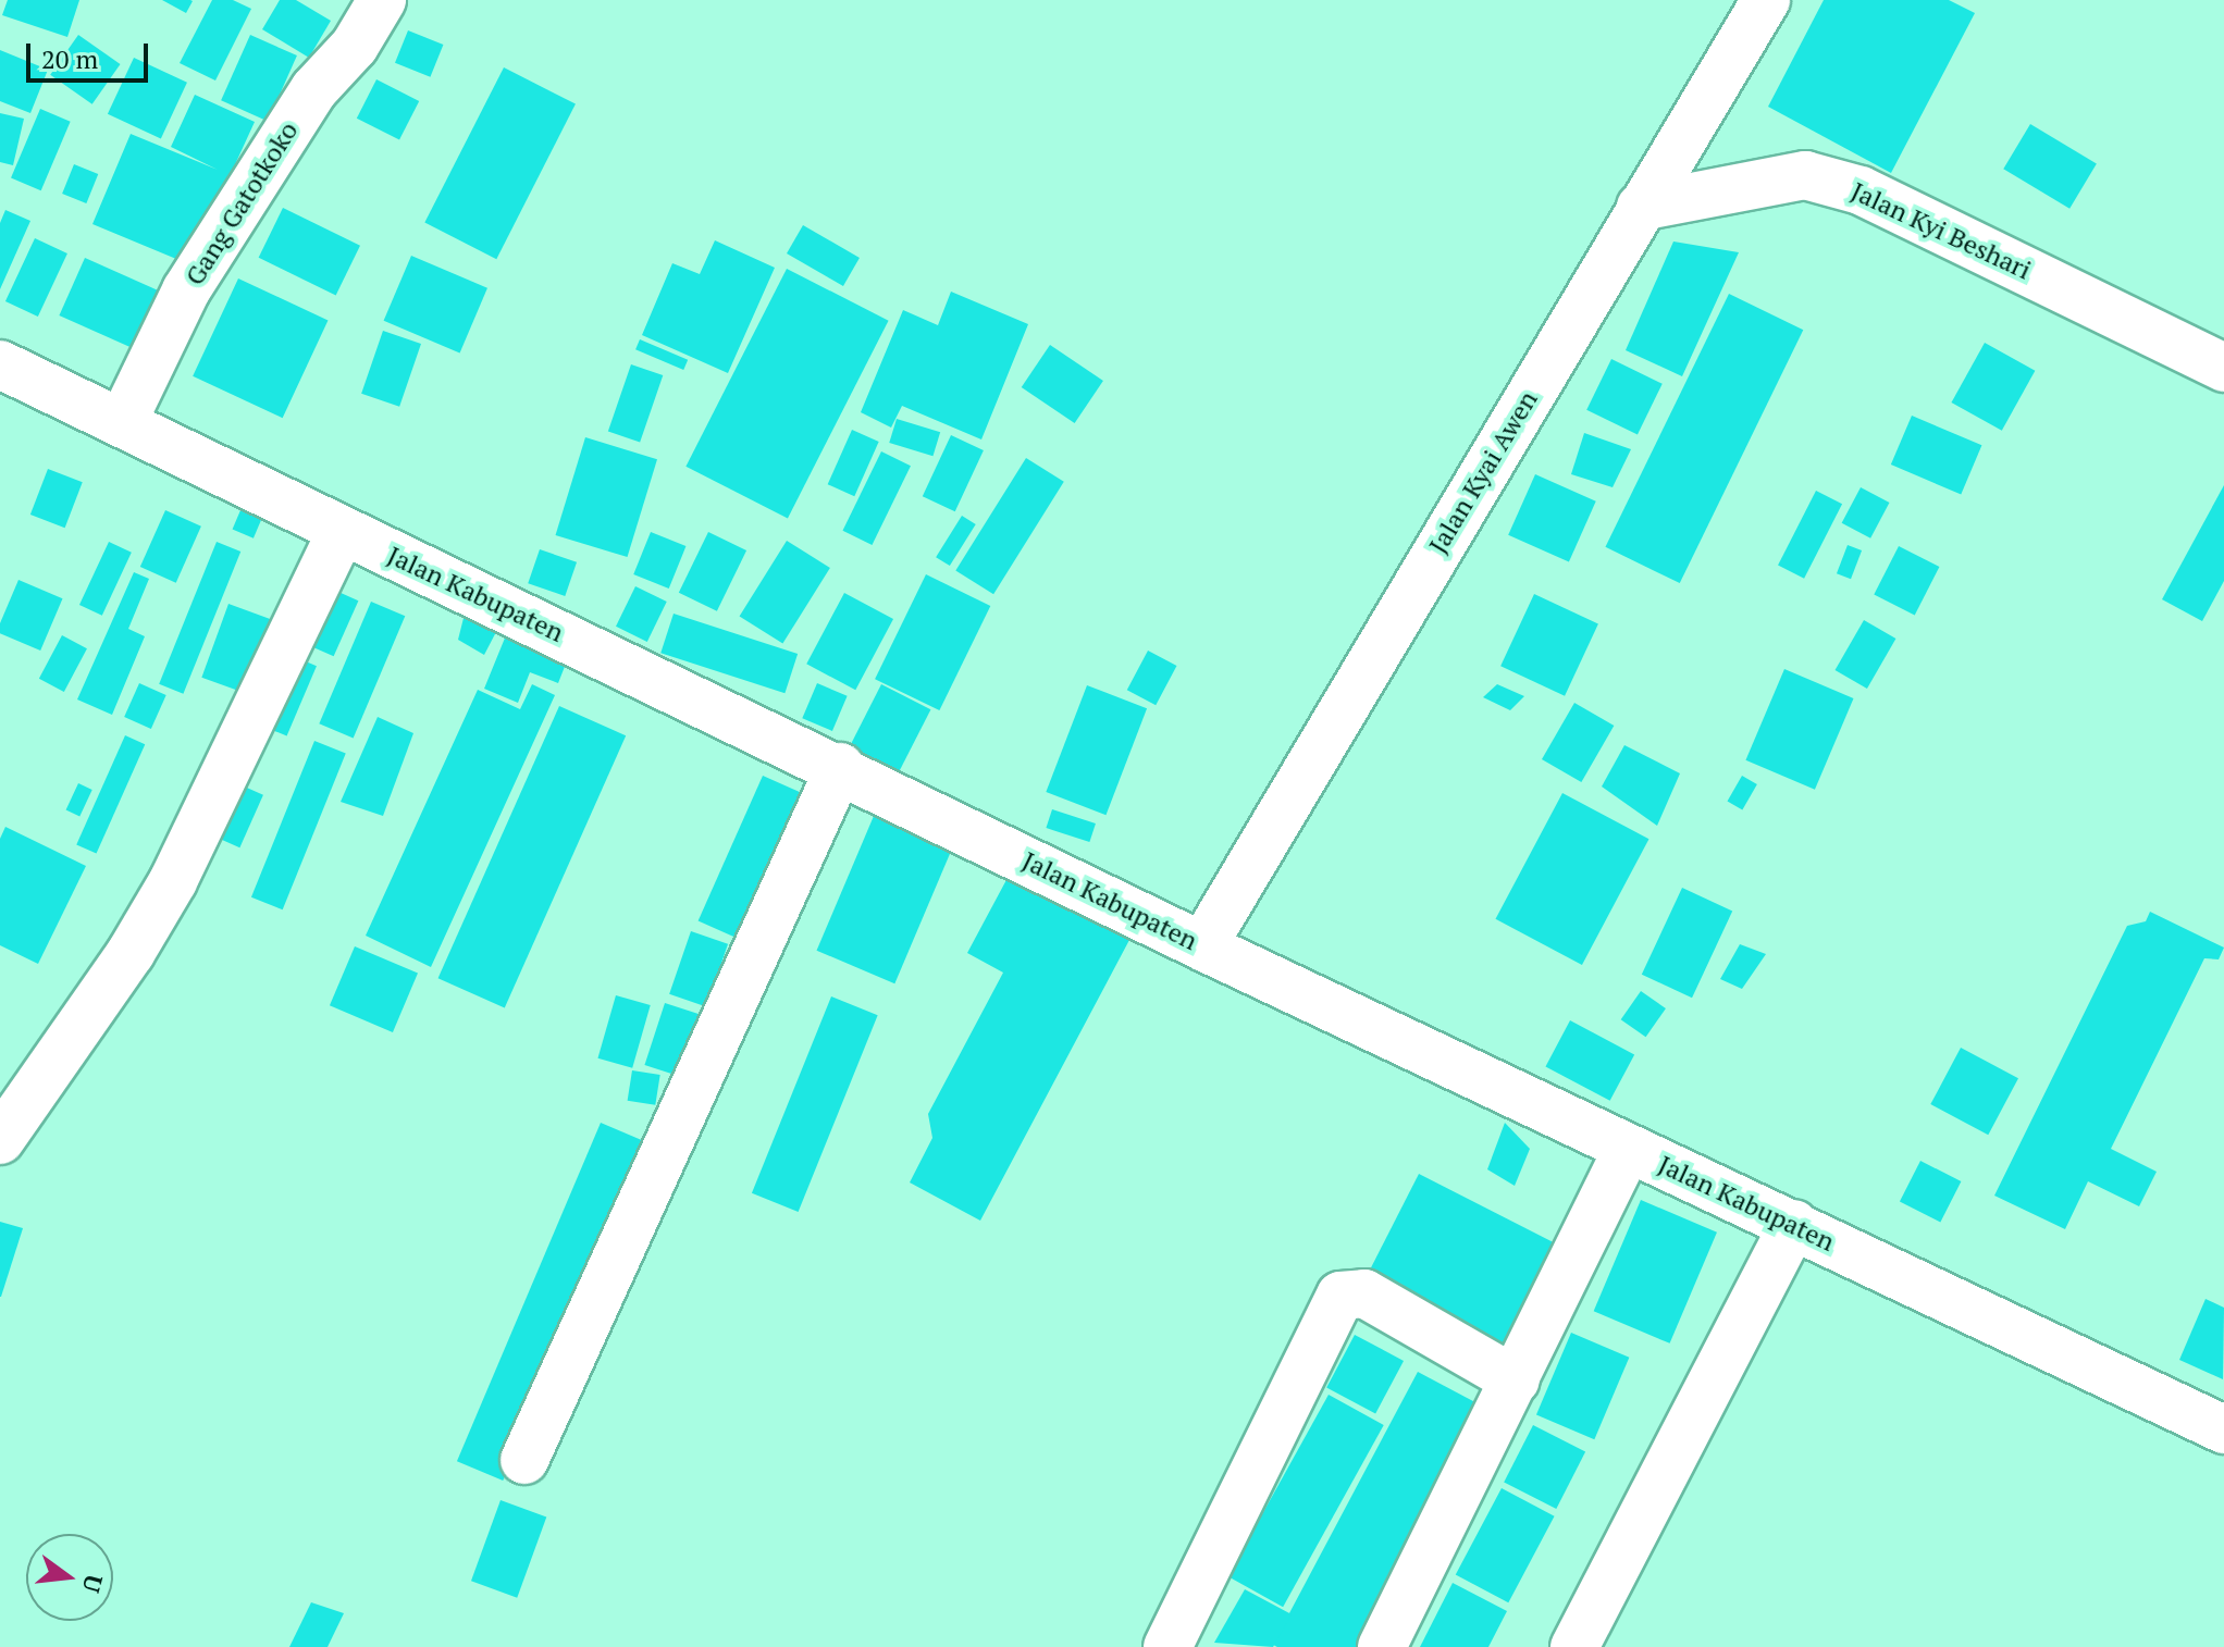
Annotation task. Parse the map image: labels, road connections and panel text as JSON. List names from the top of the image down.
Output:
{
  "streets": {
    "street": [
      "Gang Gatotkoko",
      "Jalan Kyi Beshari",
      "Jalan Kyai Awen",
      "Jalan Kabupaten"
    ]
  },
  "crossings": [
    ["Gang Gatotkoko", "Jalan Kabupaten"],
    ["Jalan Kyi Beshari", "Jalan Kyai Awen"],
    ["Jalan Kyai Awen", "Jalan Kabupaten"]
  ],
  "scale_bar": "20 m",
  "north": "right"
}
